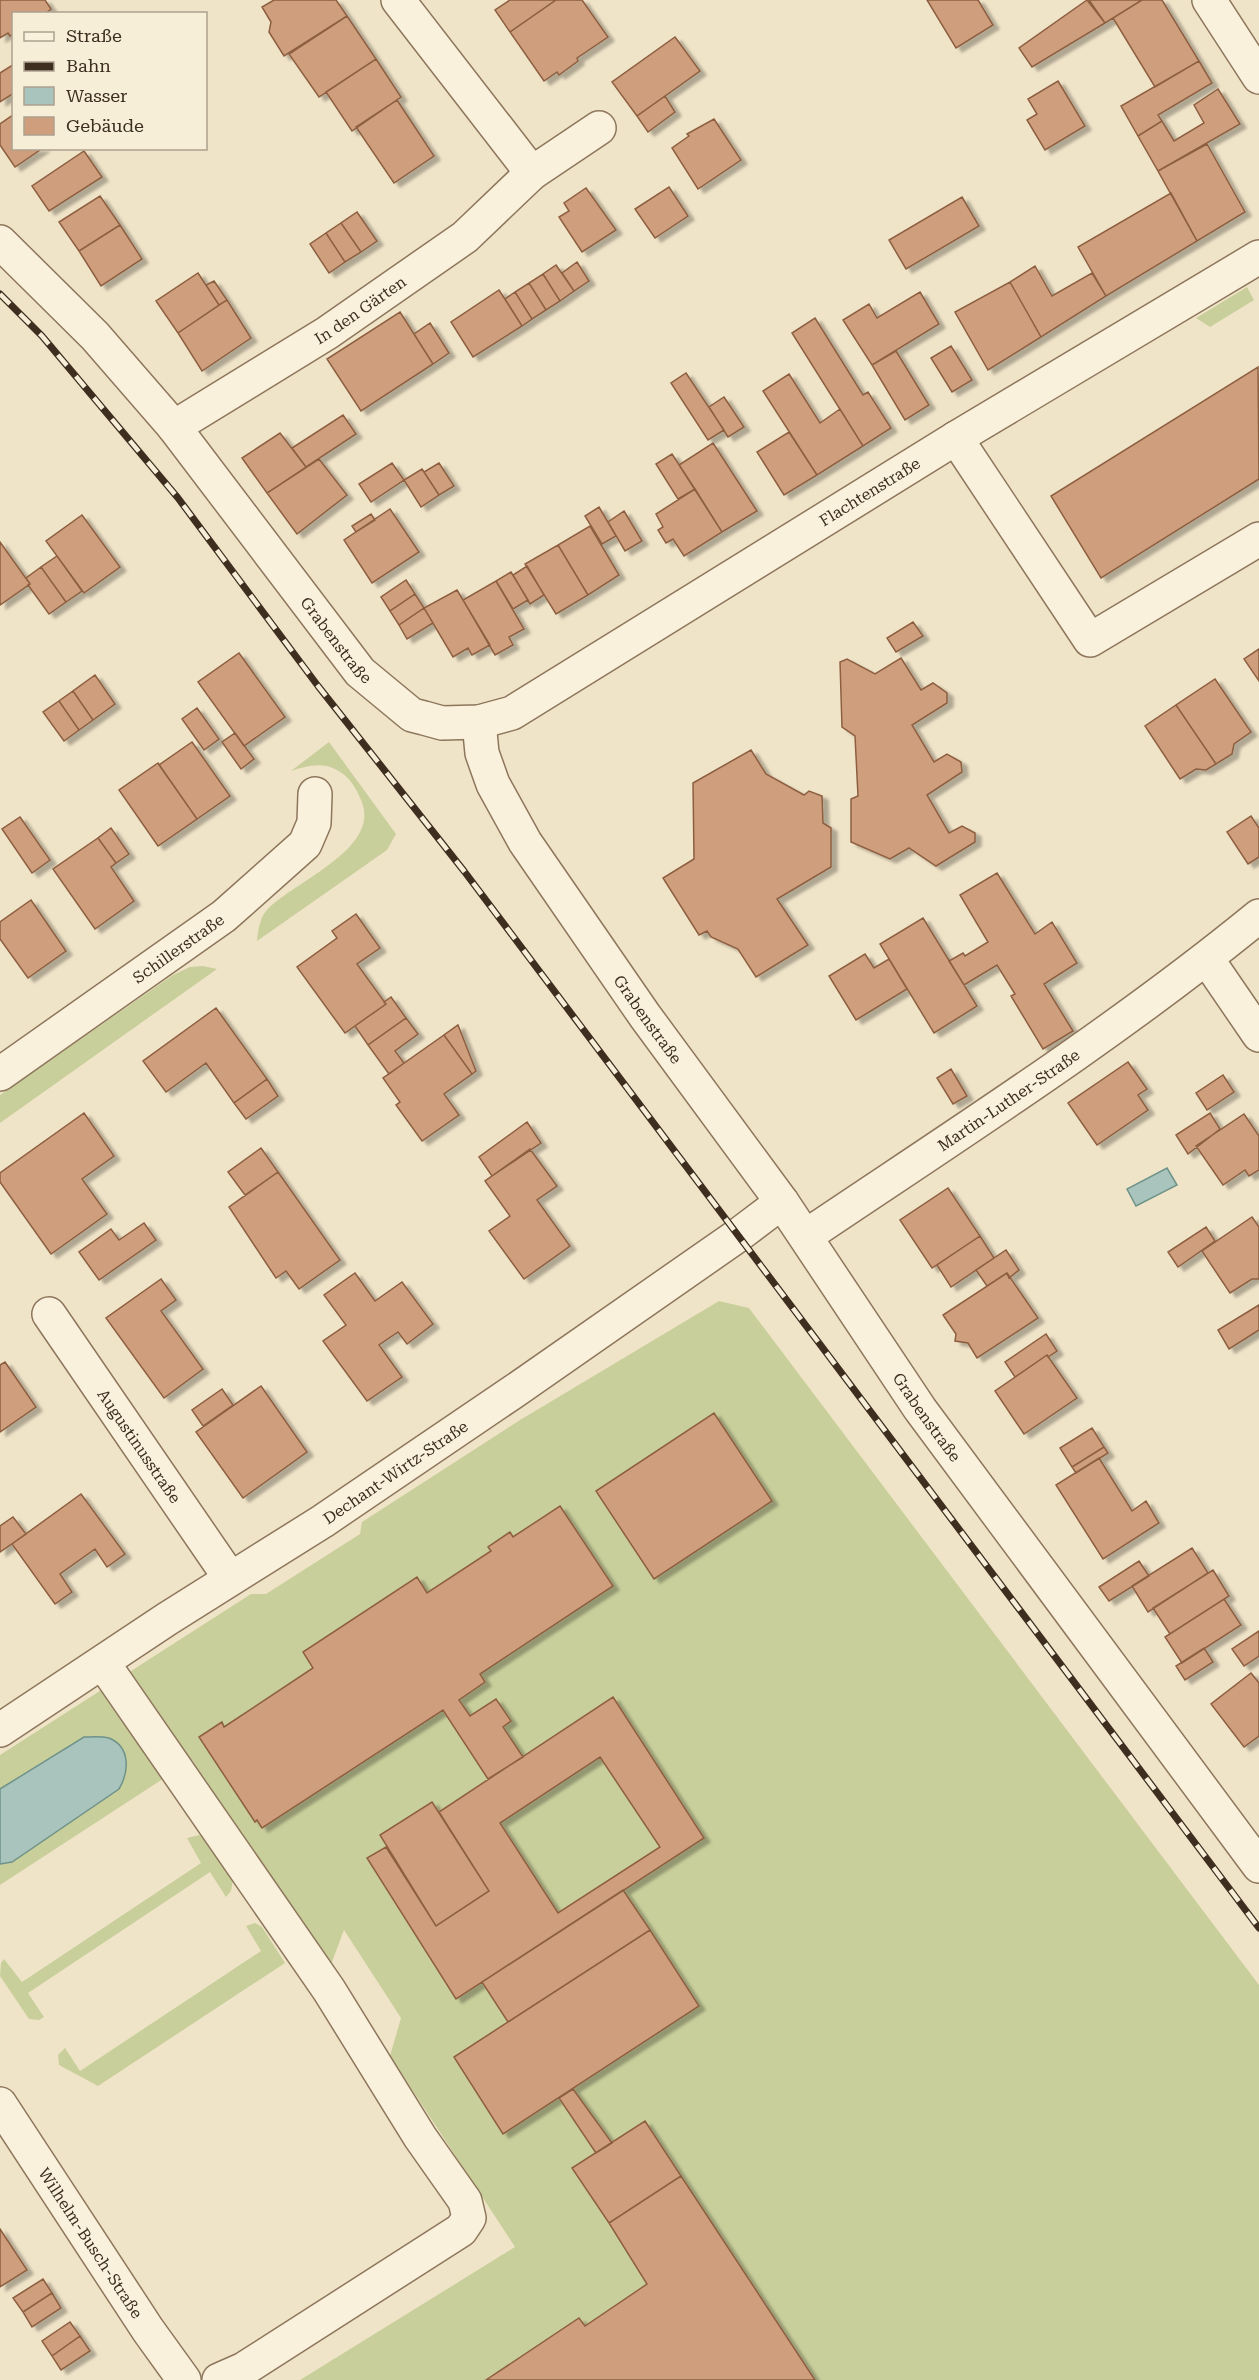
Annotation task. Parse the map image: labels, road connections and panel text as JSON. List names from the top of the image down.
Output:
{
  "streets": {
    "street": [
      "In den Gärten",
      "Flachtenstraße",
      "Grabenstraße",
      "Schillerstraße",
      "Martin-Luther-Straße",
      "Augustinusstraße",
      "Dechant-Wirtz-Straße",
      "Wilhelm-Busch-Straße"
    ]
  },
  "crossings": [
    ["In den Gärten", "Grabenstraße"],
    ["Flachtenstraße", "Grabenstraße"],
    ["Grabenstraße", "Martin-Luther-Straße"],
    ["Grabenstraße", "Dechant-Wirtz-Straße"],
    ["Augustinusstraße", "Dechant-Wirtz-Straße"]
  ],
  "legend": [
    "Straße",
    "Bahn",
    "Wasser",
    "Gebäude"
  ]
}
